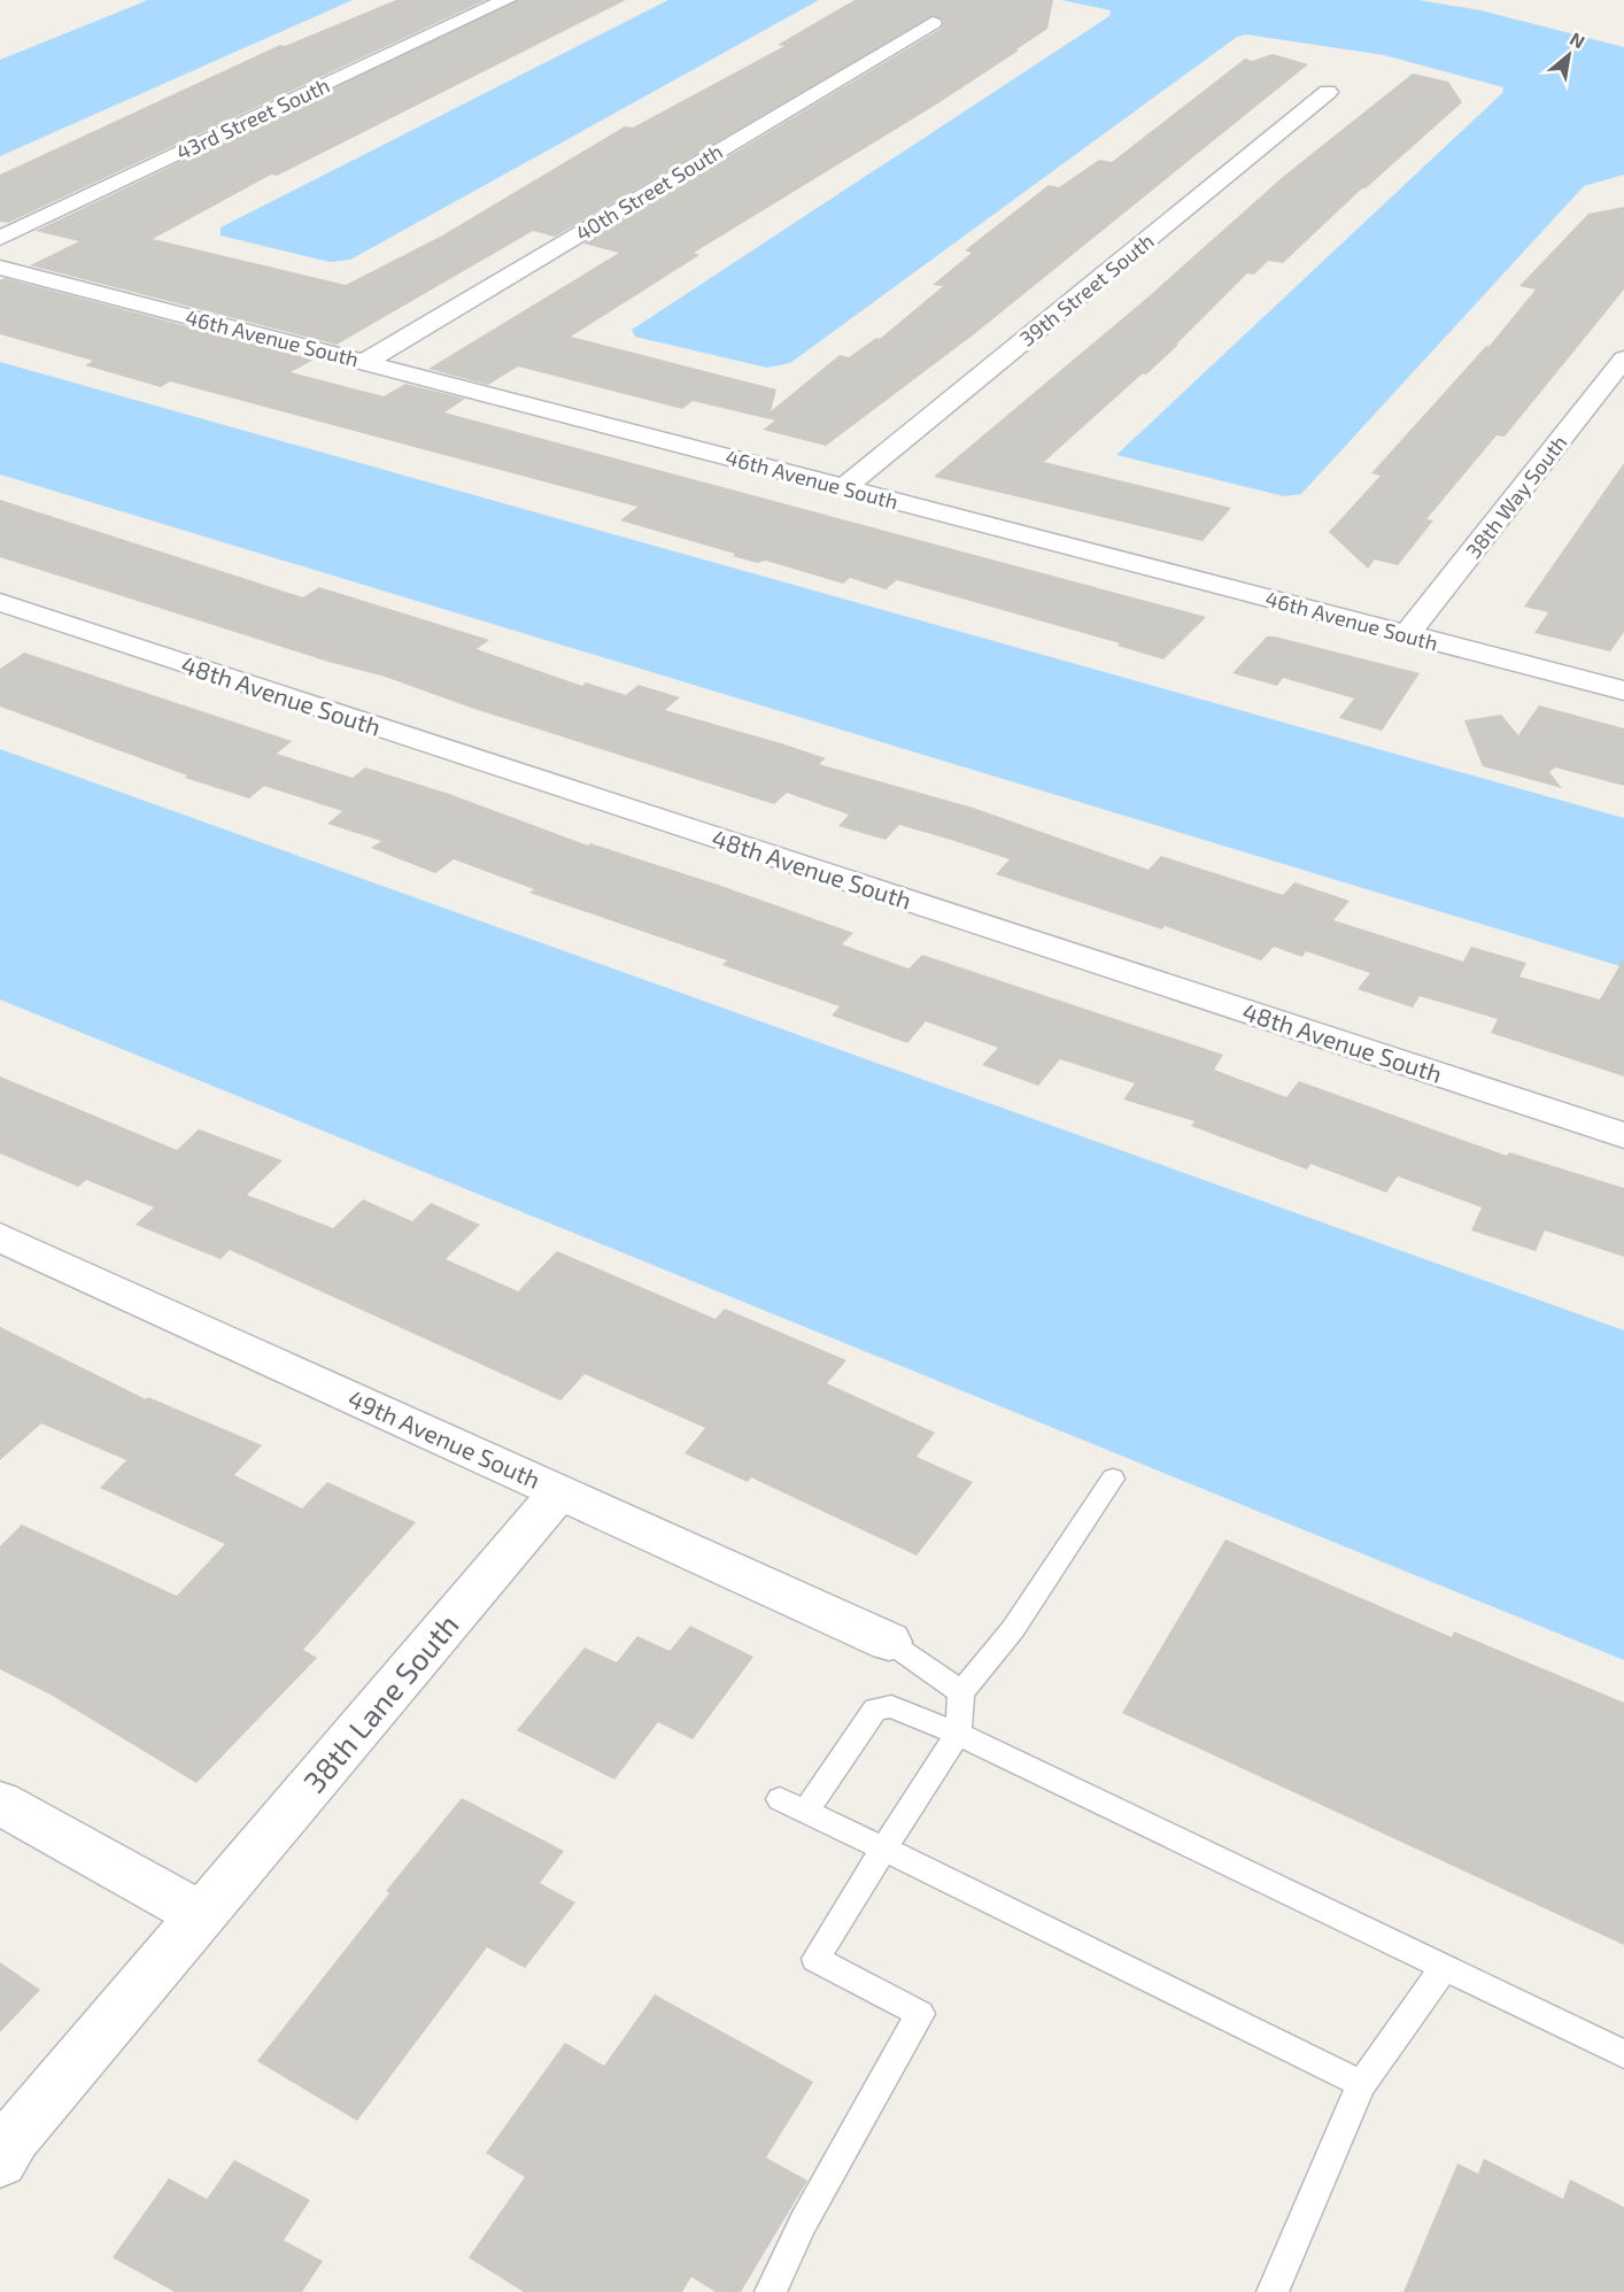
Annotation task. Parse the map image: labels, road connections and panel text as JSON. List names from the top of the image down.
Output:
{
  "streets": {
    "street": [
      "43rd Street South",
      "40th Street South",
      "39th Street South",
      "46th Avenue South",
      "38th Way South",
      "48th Avenue South",
      "49th Avenue South",
      "38th Lane South"
    ]
  },
  "crossings": [
    ["40th Street South", "46th Avenue South"],
    ["39th Street South", "46th Avenue South"],
    ["46th Avenue South", "38th Way South"],
    ["49th Avenue South", "38th Lane South"]
  ],
  "north": "top right"
}
